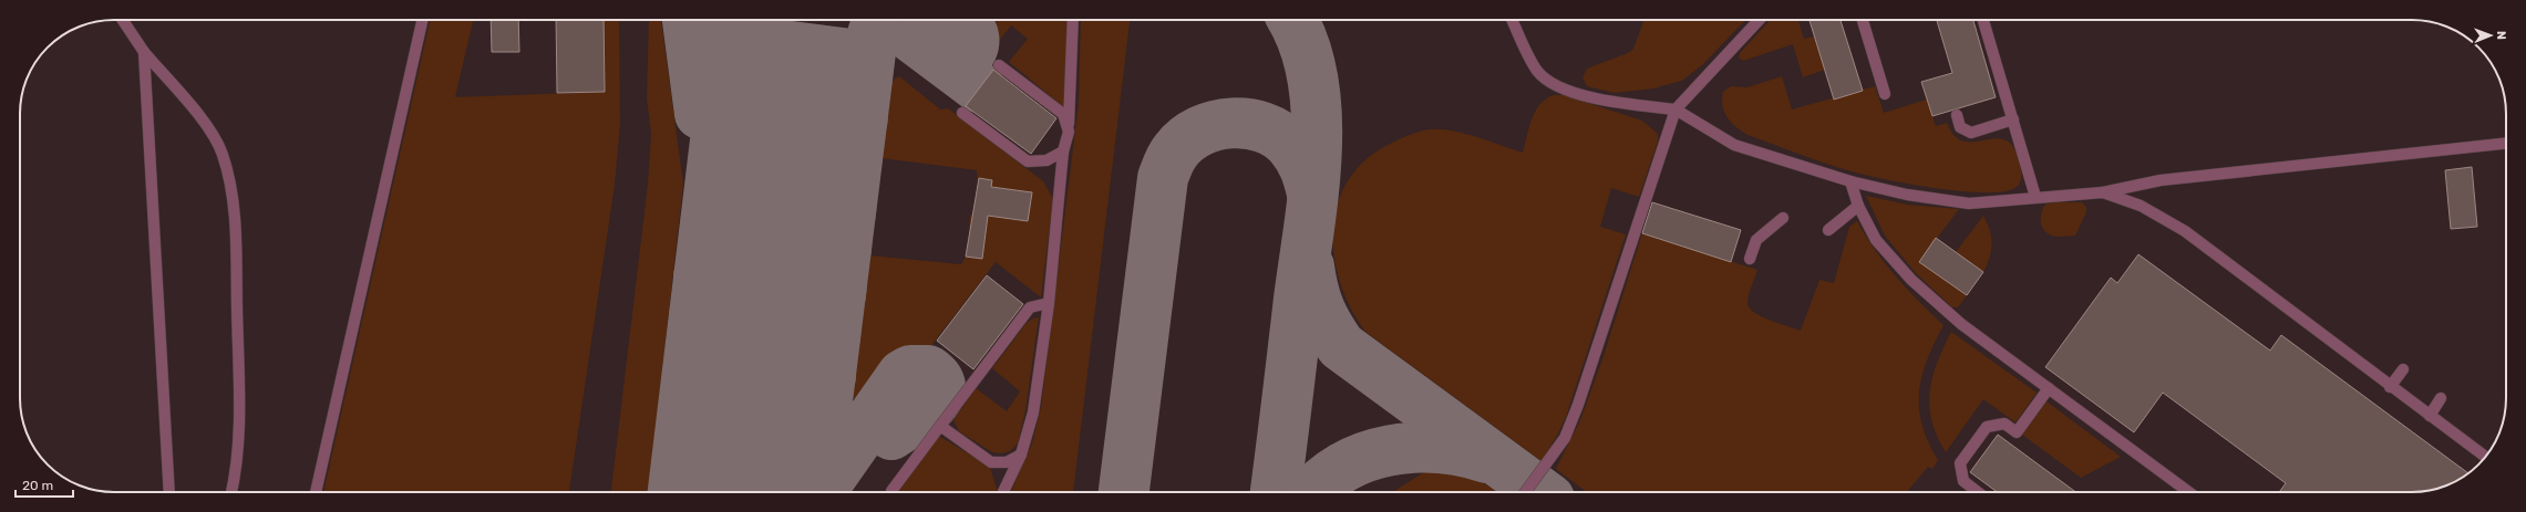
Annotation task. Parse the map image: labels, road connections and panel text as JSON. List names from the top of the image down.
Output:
{
  "scale_bar": "20 m",
  "north": "right"
}
